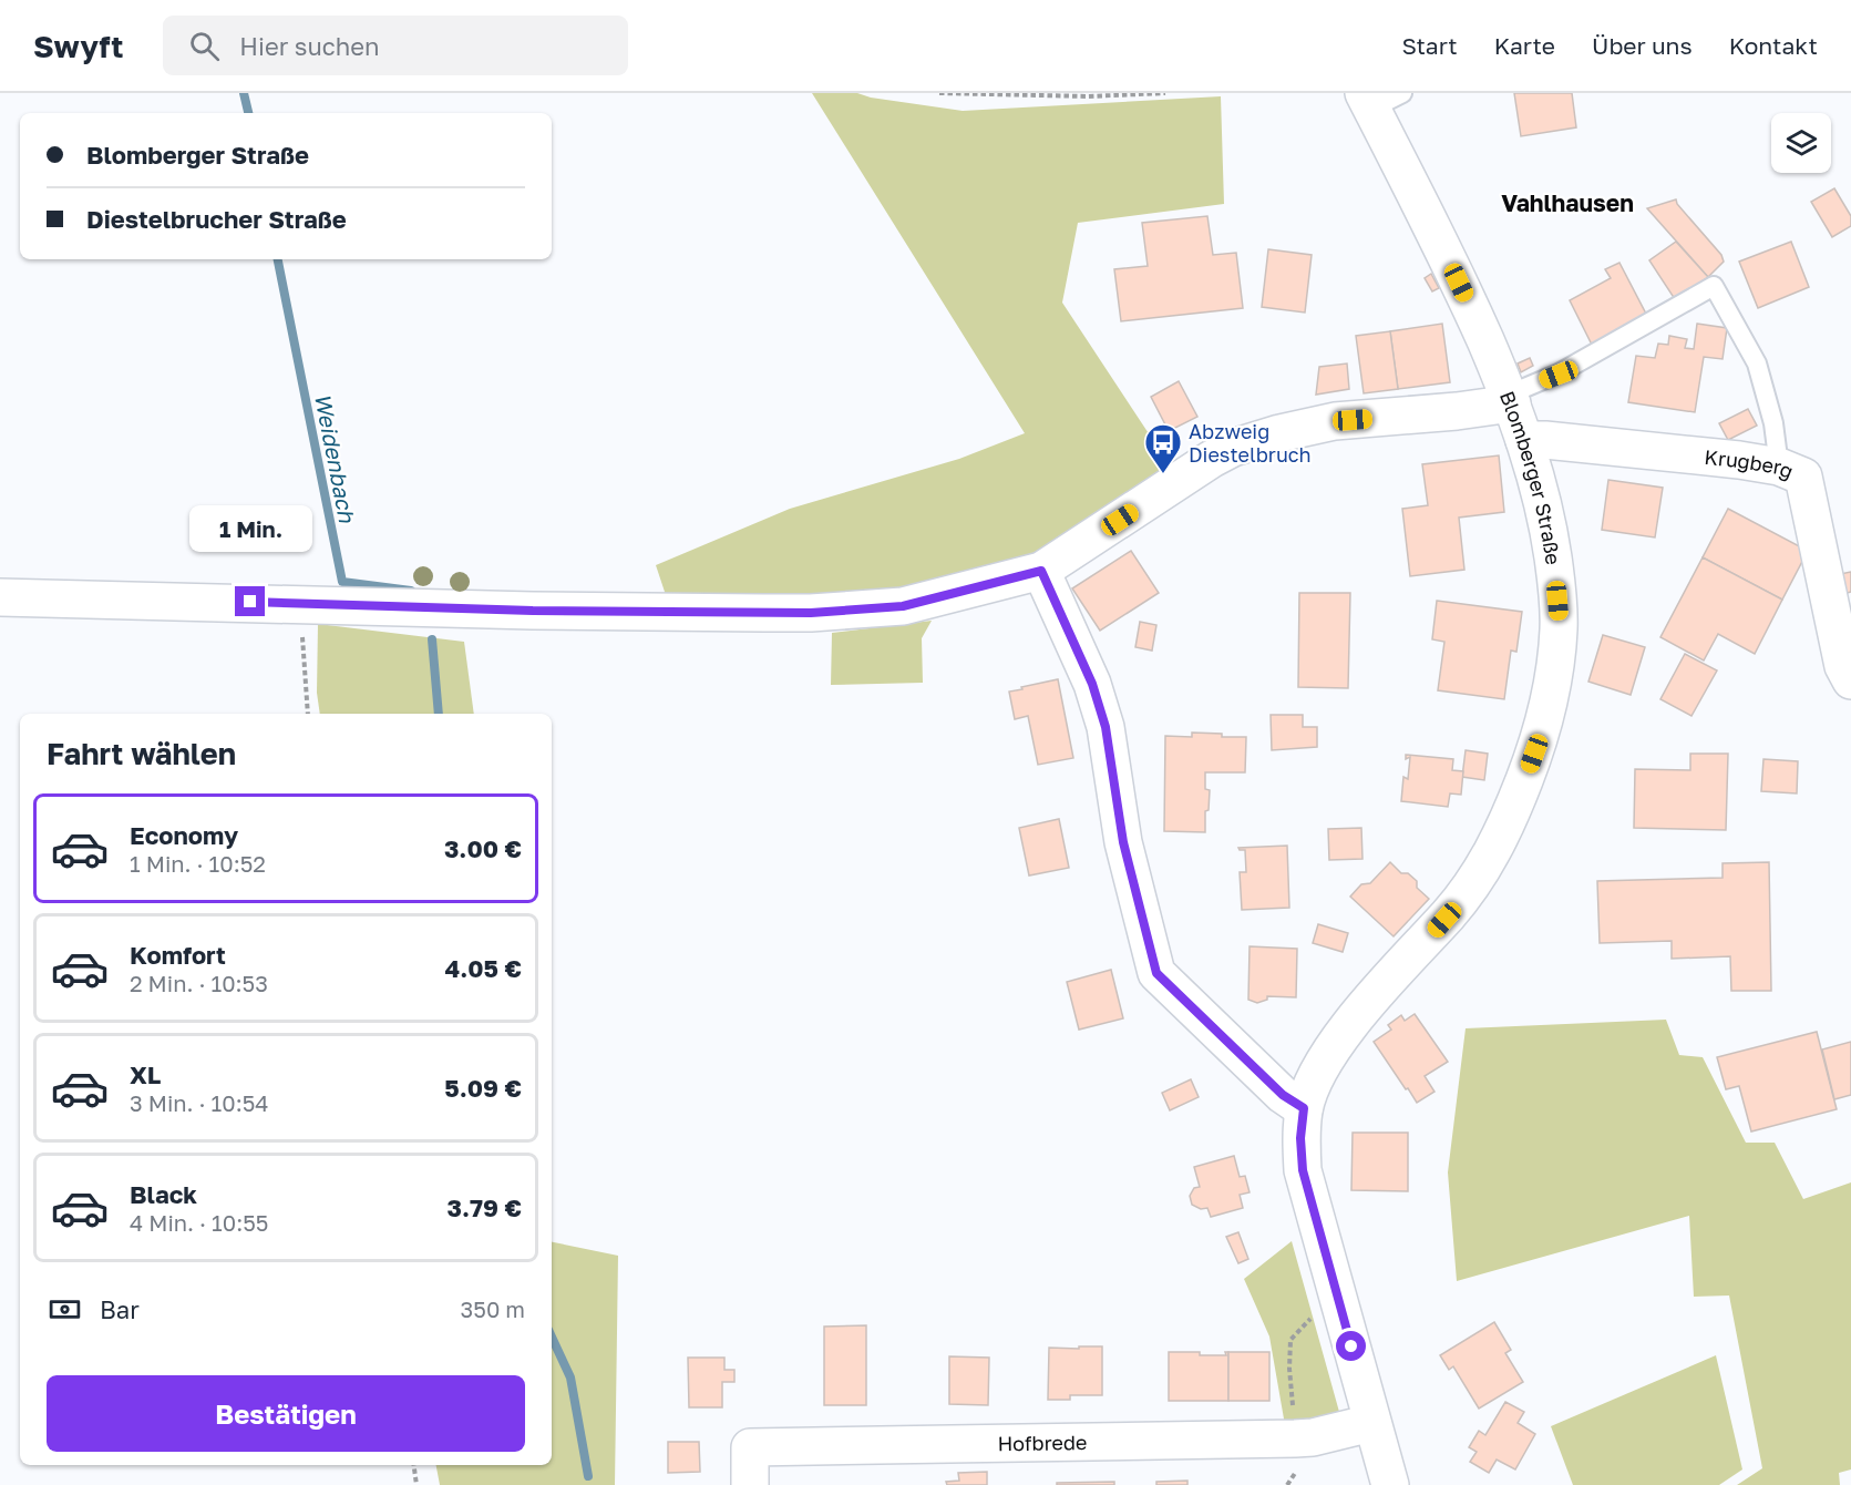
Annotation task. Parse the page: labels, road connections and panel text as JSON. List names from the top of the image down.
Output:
{
  "streets": {
    "street": ["Krugberg", "Blomberger Straße", "Hofbrede"]
  },
  "crossings": [
    ["Krugberg", "Blomberger Straße"],
    ["Blomberger Straße", "Hofbrede"]
  ],
  "districts": ["Vahlhausen"],
  "water": ["Weidenbach"],
  "places": {
    "bus stop": ["Abzweig Diestelbruch"]
  },
  "page": {
    "header": "Swyft",
    "search": "Hier suchen",
    "nav": [
      "Start",
      "Karte",
      "Über uns",
      "Kontakt"
    ],
    "banner": ["Blomberger Straße", "Diestelbrucher Straße"],
    "bubble": "1 Min.",
    "heading": "Fahrt wählen",
    "list": [
      {
        "name": "Economy",
        "note": "1 Min. · 10:52",
        "value": "3.00 €"
      },
      {
        "name": "Komfort",
        "note": "2 Min. · 10:53",
        "value": "4.05 €"
      },
      {
        "name": "XL",
        "note": "3 Min. · 10:54",
        "value": "5.09 €"
      },
      {
        "name": "Black",
        "note": "4 Min. · 10:55",
        "value": "3.79 €"
      }
    ],
    "pay": ["Bar", "350 m"],
    "buttons": "Bestätigen"
  }
}
